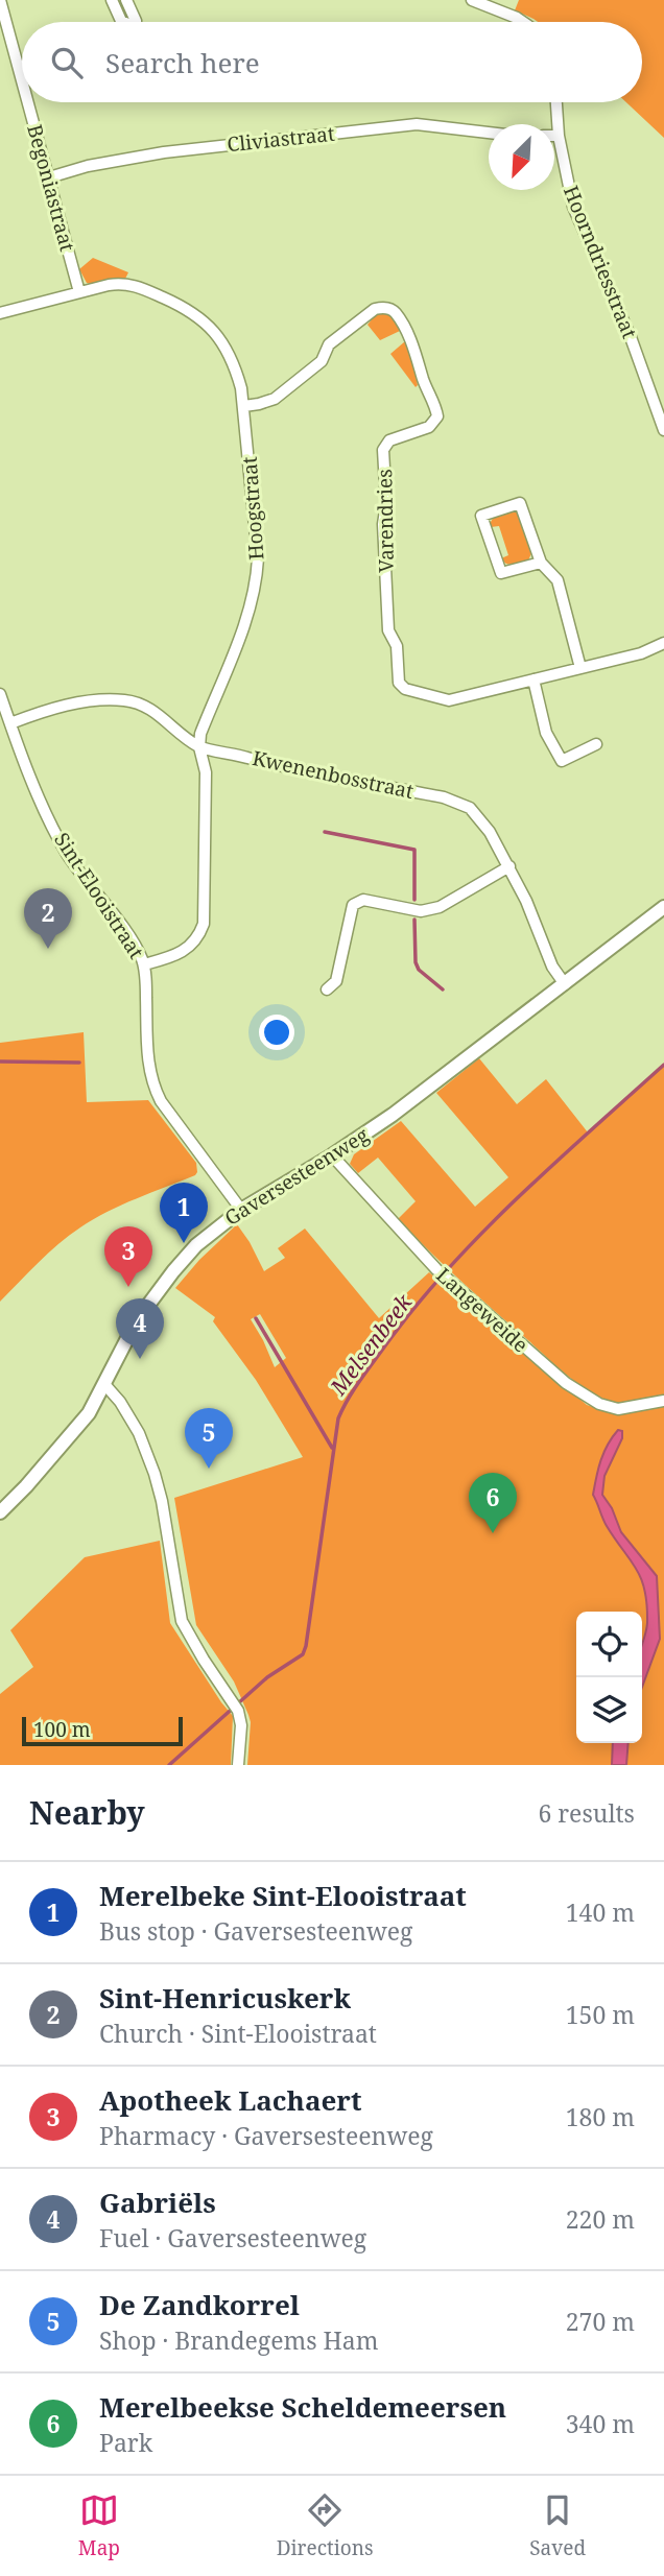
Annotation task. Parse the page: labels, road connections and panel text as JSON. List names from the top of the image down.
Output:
{
  "streets": {
    "street": [
      "Cliviastraat",
      "Begoniastraat",
      "Hoorndriesstraat",
      "Hoogstraat",
      "Varendries",
      "Kwenenbosstraat",
      "Sint-Elooistraat",
      "Gaversesteenweg",
      "Langeweide"
    ]
  },
  "crossings": [
    ["Cliviastraat", "Begoniastraat"],
    ["Begoniastraat", "Hoogstraat"],
    ["Hoogstraat", "Varendries"],
    ["Hoogstraat", "Kwenenbosstraat"],
    ["Hoogstraat", "Sint-Elooistraat"],
    ["Kwenenbosstraat", "Sint-Elooistraat"],
    ["Kwenenbosstraat", "Gaversesteenweg"],
    ["Sint-Elooistraat", "Gaversesteenweg"],
    ["Gaversesteenweg", "Langeweide"]
  ],
  "water": ["Melsenbeek"],
  "scale_bar": "100 m",
  "north": "bottom left",
  "page": {
    "search": "Search here",
    "pins": [
      "2",
      "1",
      "3",
      "4",
      "5",
      "6"
    ],
    "scale": "100 m",
    "heading": ["Nearby", "6 results"],
    "list": [
      {
        "mark": "1",
        "name": "Merelbeke Sint-Elooistraat",
        "note": "Bus stop · Gaversesteenweg",
        "value": "140 m"
      },
      {
        "mark": "2",
        "name": "Sint-Henricuskerk",
        "note": "Church · Sint-Elooistraat",
        "value": "150 m"
      },
      {
        "mark": "3",
        "name": "Apotheek Lachaert",
        "note": "Pharmacy · Gaversesteenweg",
        "value": "180 m"
      },
      {
        "mark": "4",
        "name": "Gabriëls",
        "note": "Fuel · Gaversesteenweg",
        "value": "220 m"
      },
      {
        "mark": "5",
        "name": "De Zandkorrel",
        "note": "Shop · Brandegems Ham",
        "value": "270 m"
      },
      {
        "mark": "6",
        "name": "Merelbeekse Scheldemeersen",
        "note": "Park",
        "value": "340 m"
      }
    ],
    "nav": ["Map", "Directions", "Saved"]
  }
}
